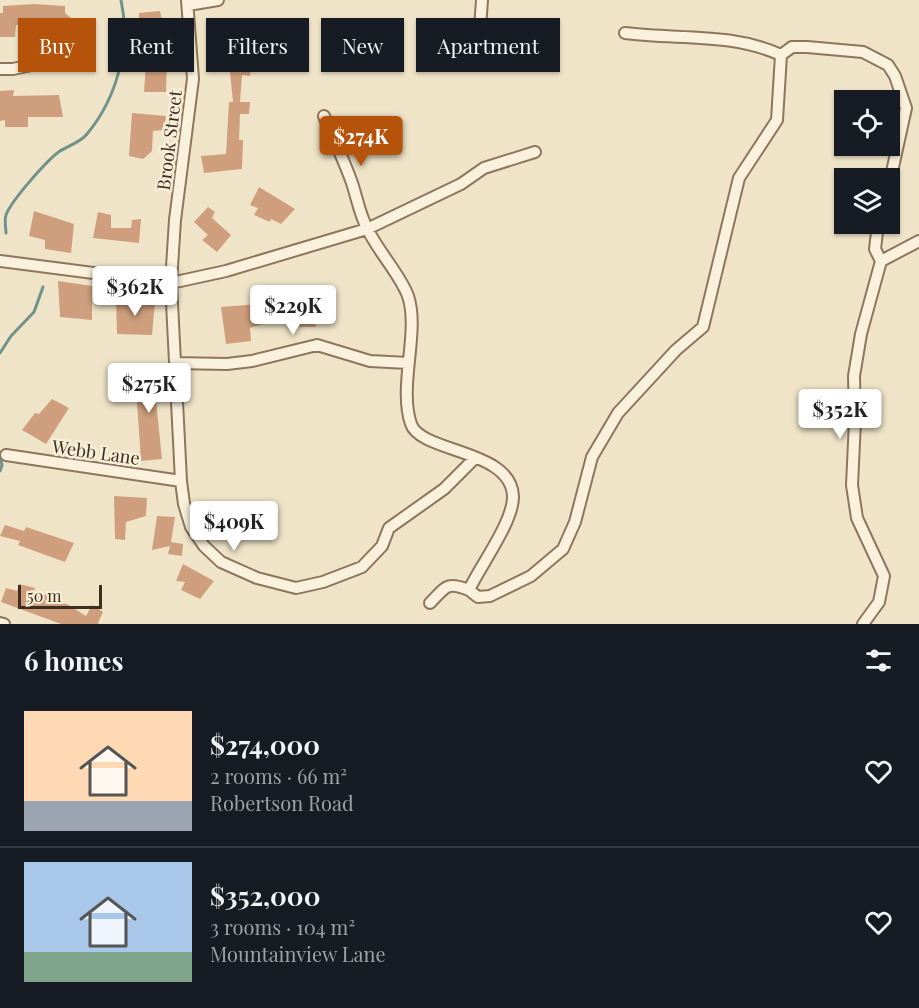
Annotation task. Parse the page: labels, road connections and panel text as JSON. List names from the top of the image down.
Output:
{
  "streets": {
    "street": ["Brook Street", "Webb Lane"]
  },
  "crossings": [
    ["Brook Street", "Webb Lane"]
  ],
  "scale_bar": "50 m",
  "page": {
    "chip": [
      "Buy",
      "Rent",
      "Filters",
      "New",
      "Apartment"
    ],
    "price": [
      "$274K",
      "$362K",
      "$229K",
      "$275K",
      "$352K",
      "$409K"
    ],
    "scale": "50 m",
    "heading": "6 homes",
    "list": [
      {
        "name": "$274,000",
        "note": "2 rooms · 66 m² · Robertson Road"
      },
      {
        "name": "$352,000",
        "note": "3 rooms · 104 m² · Mountainview Lane"
      }
    ]
  }
}
